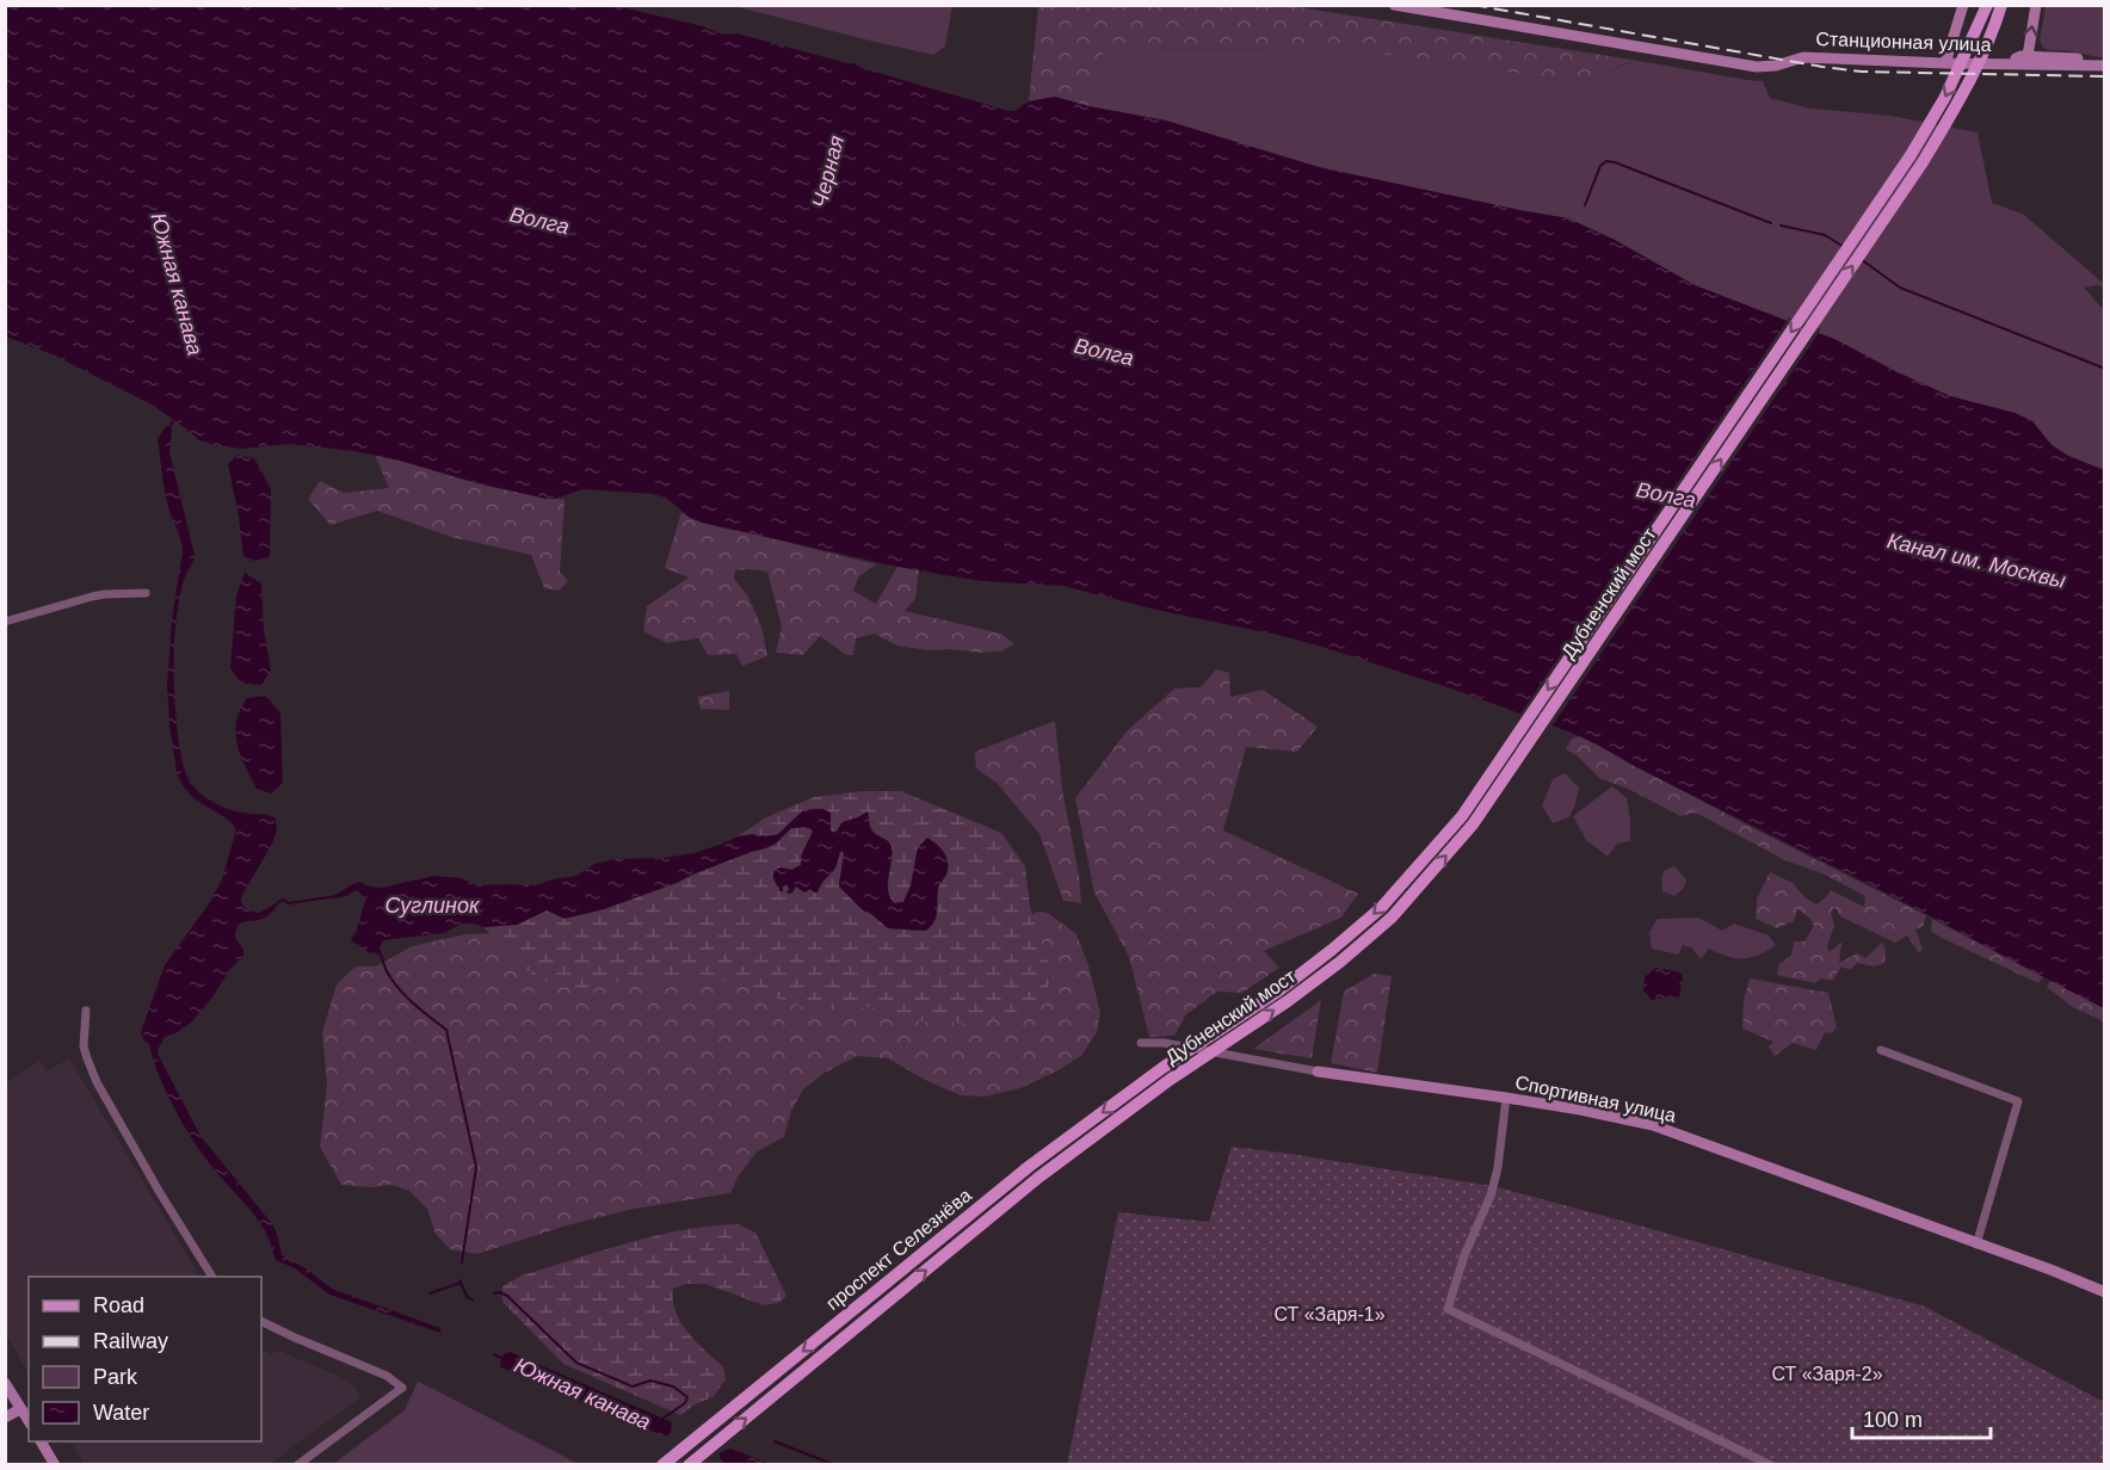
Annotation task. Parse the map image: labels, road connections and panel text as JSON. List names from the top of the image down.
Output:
{
  "streets": {
    "main road": [
      "Станционная улица",
      "Дубненский мост",
      "Спортивная улица",
      "проспект Селезнёва"
    ]
  },
  "crossings": [
    ["Дубненский мост", "проспект Селезнёва"]
  ],
  "water": [
    "Черная",
    "Волга",
    "Южная канава",
    "Канал им. Москвы",
    "Суглинок"
  ],
  "parks": ["СТ «Заря-1»", "СТ «Заря-2»"],
  "legend": [
    "Road",
    "Railway",
    "Park",
    "Water"
  ],
  "scale_bar": "100 m"
}
